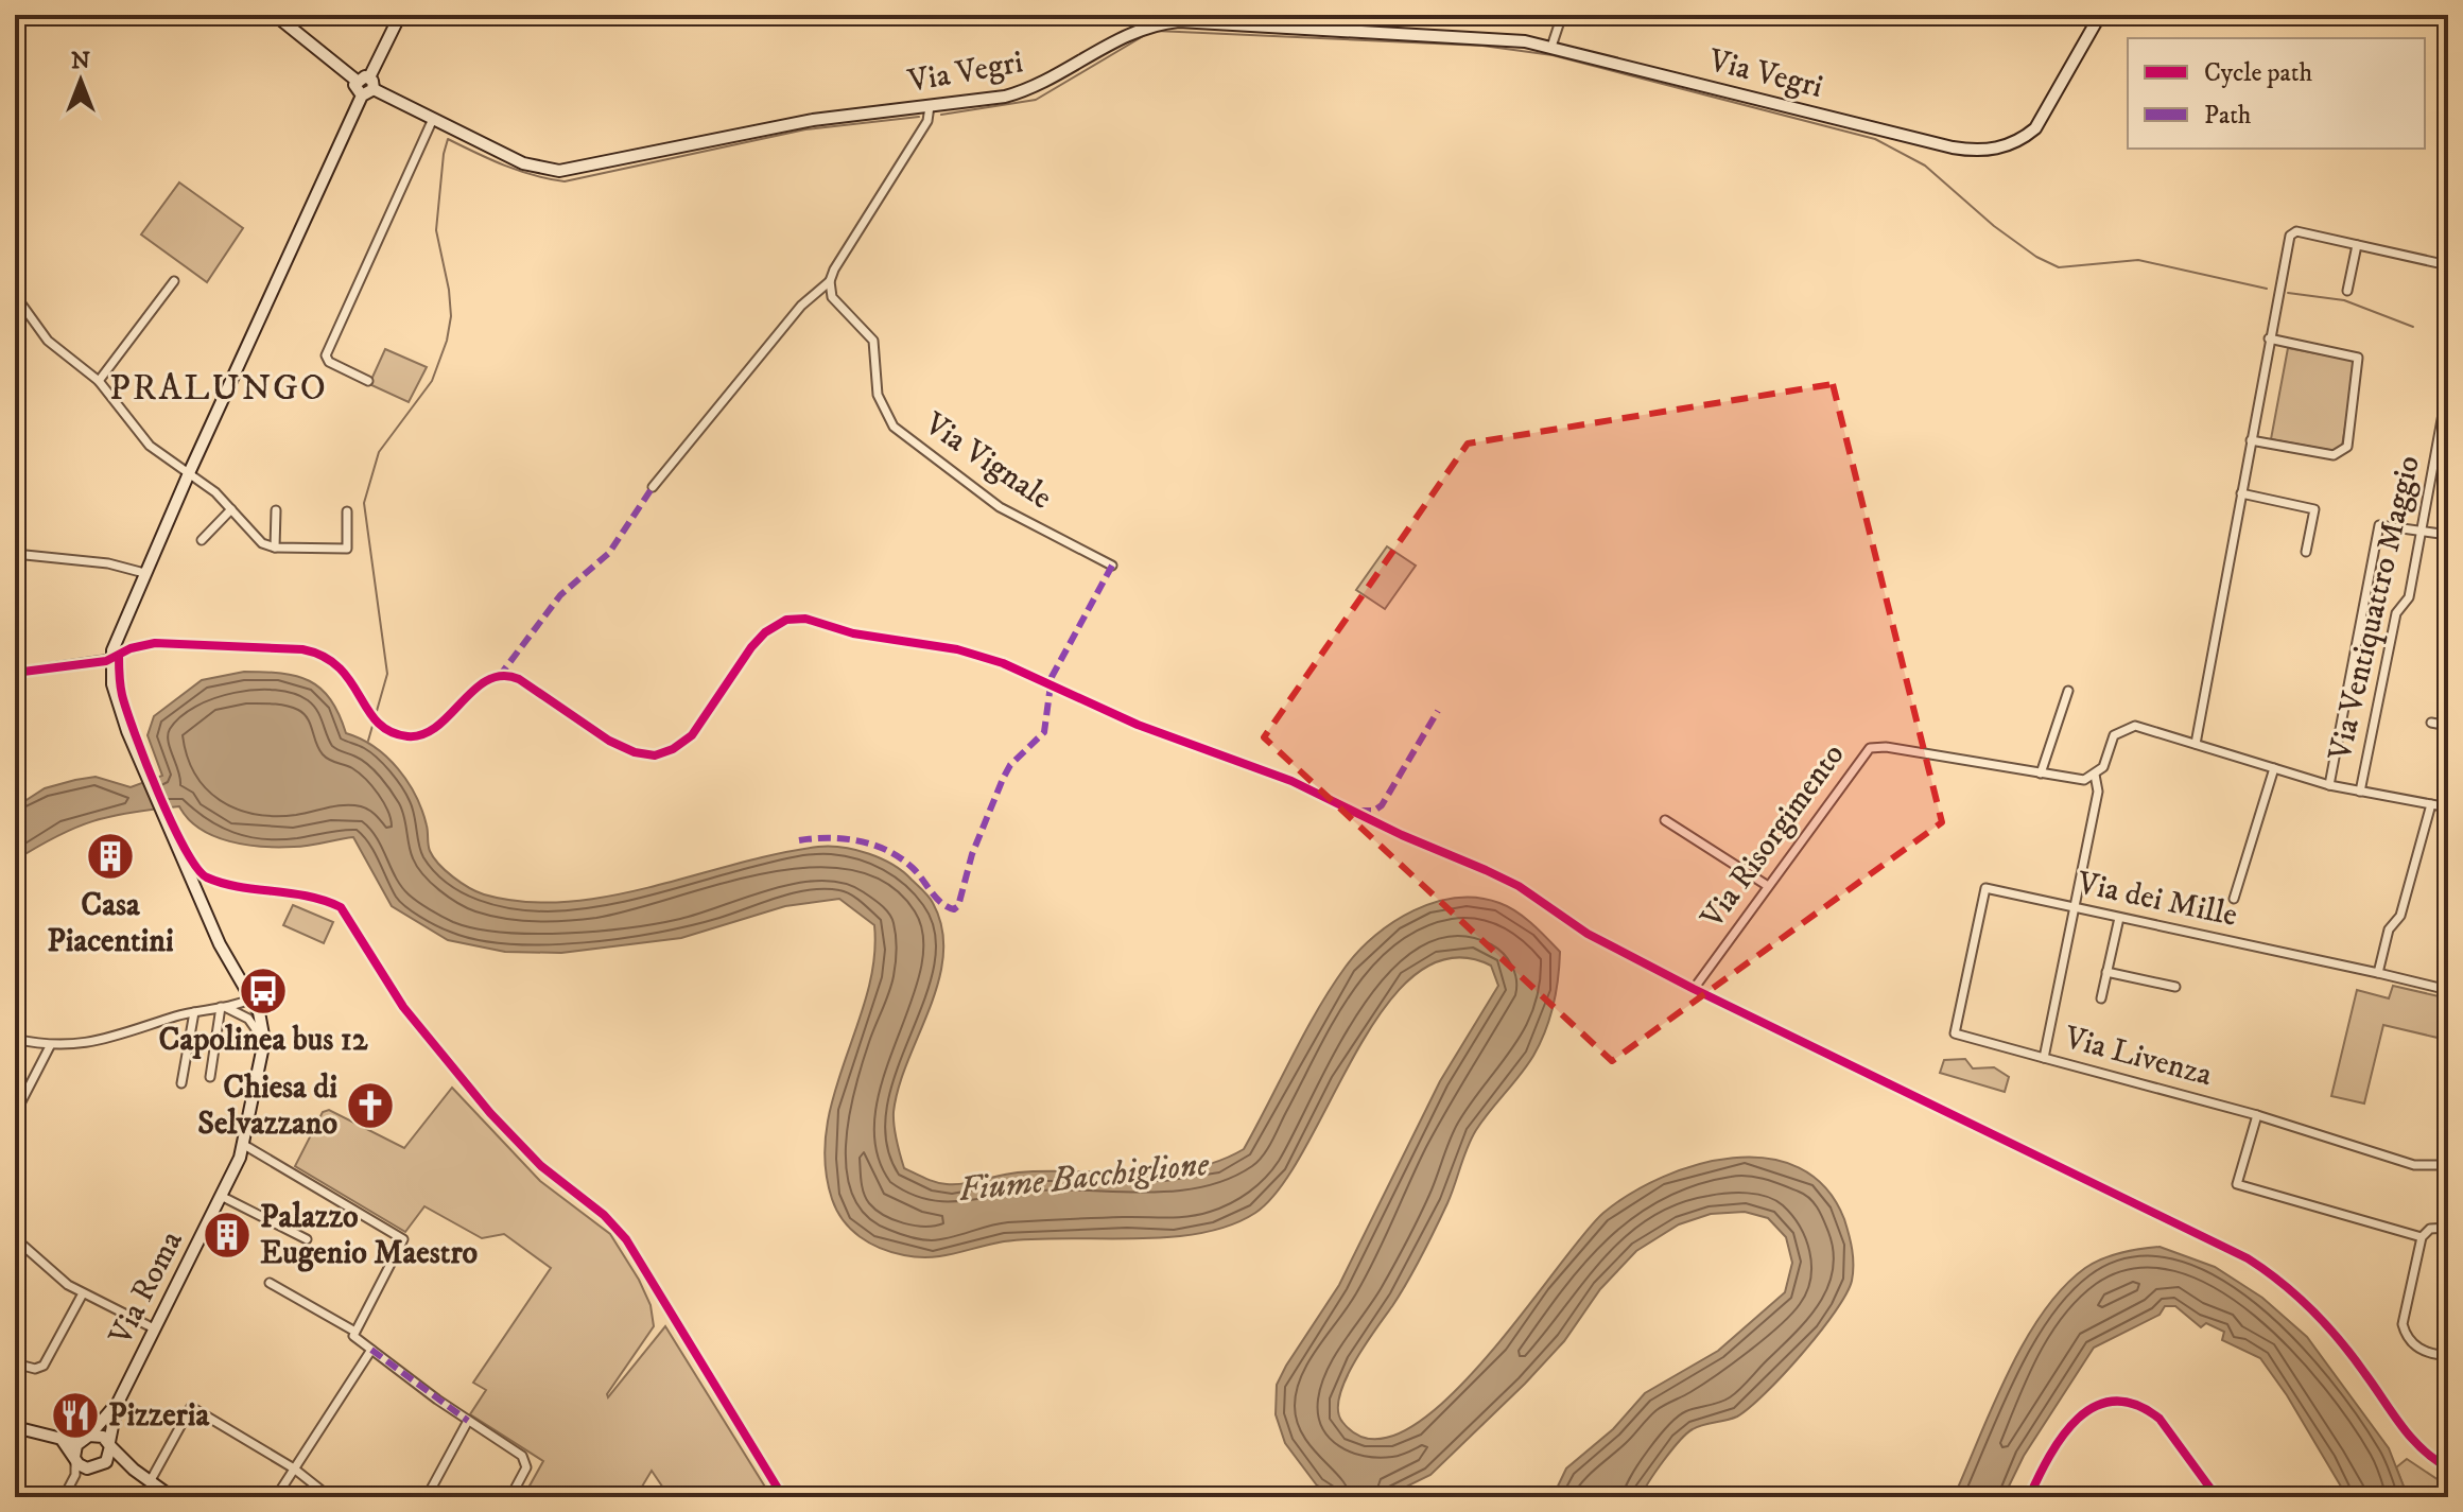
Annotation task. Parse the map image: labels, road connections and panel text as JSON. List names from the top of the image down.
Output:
{
  "streets": {
    "street": [
      "Via Vegri",
      "Via Vignale",
      "Via Ventiquattro Maggio",
      "Via Risorgimento",
      "Via dei Mille",
      "Via Livenza",
      "Via Roma"
    ]
  },
  "crossings": [
    ["Via Risorgimento", "Via Livenza"],
    ["Via dei Mille", "Via Livenza"]
  ],
  "districts": ["PRALUNGO"],
  "water": ["Fiume Bacchiglione"],
  "places": {
    "building": ["Casa Piacentini", "Palazzo Eugenio Maestro"],
    "bus stop": ["Capolinea bus 12"],
    "church": ["Chiesa di Selvazzano"],
    "restaurant": ["Pizzeria"]
  },
  "legend": ["Cycle path", "Path"],
  "north": "top"
}
